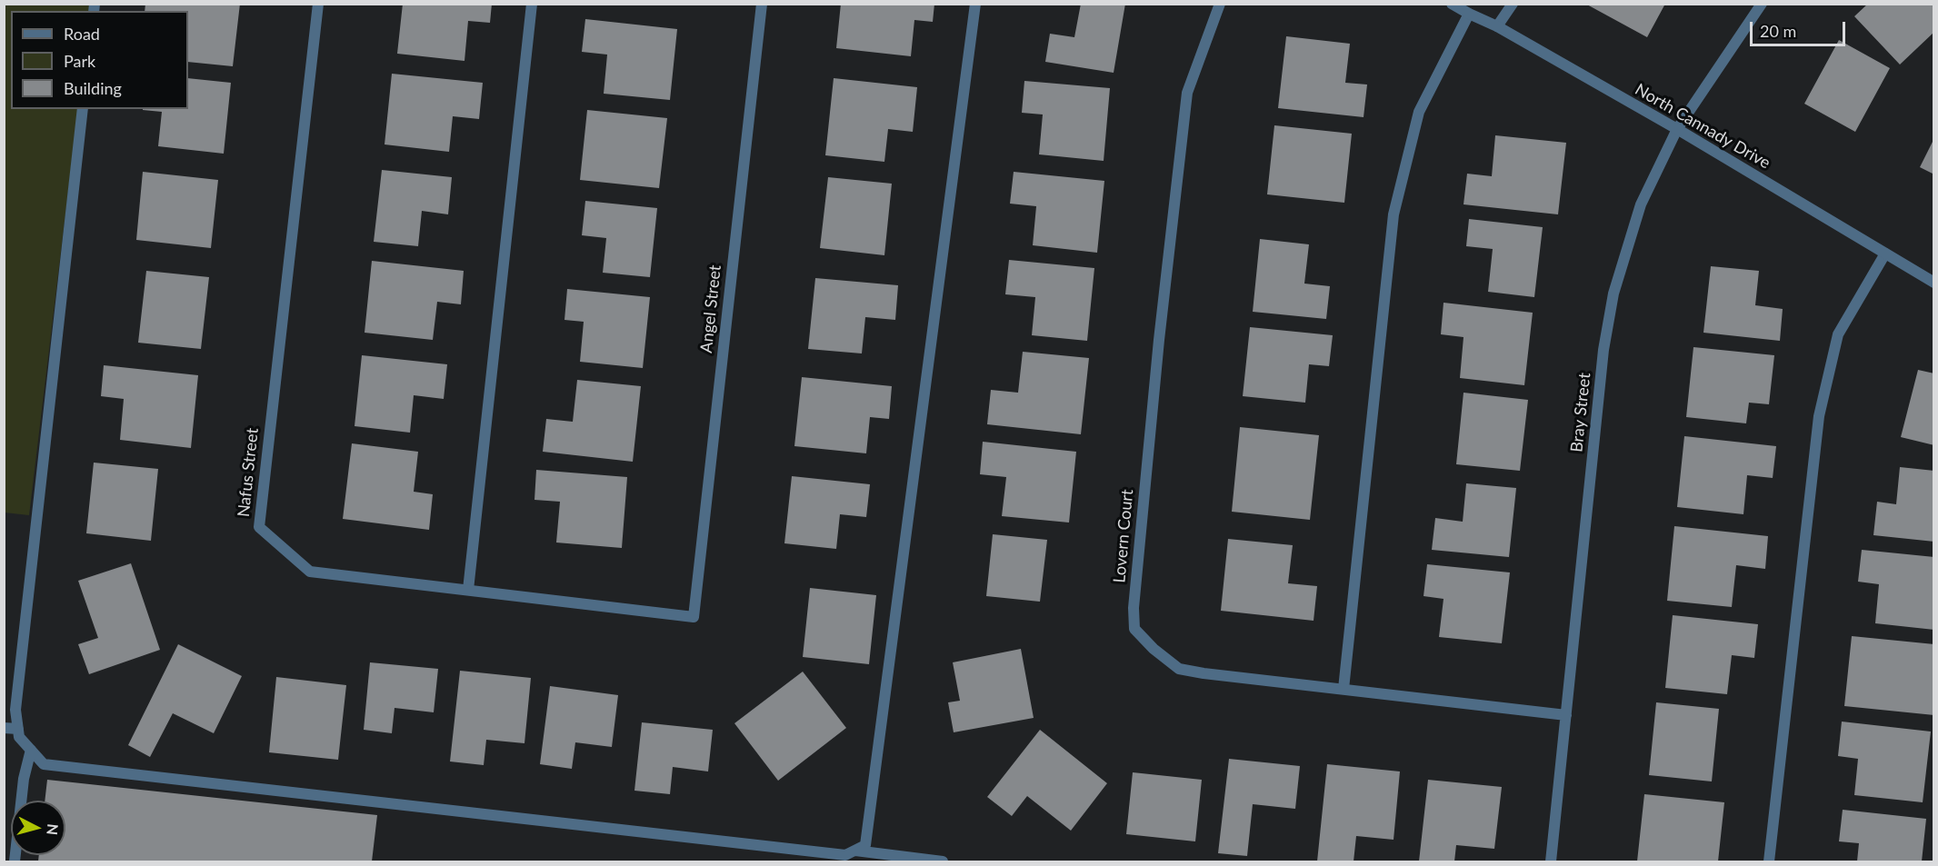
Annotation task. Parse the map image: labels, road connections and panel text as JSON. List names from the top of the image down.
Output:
{
  "streets": {
    "street": [
      "North Cannady Drive",
      "Angel Street",
      "Bray Street",
      "Nafus Street",
      "Lovern Court"
    ]
  },
  "crossings": [
    ["North Cannady Drive", "Bray Street"],
    ["Angel Street", "Nafus Street"],
    ["Bray Street", "Lovern Court"]
  ],
  "legend": ["Road", "Park", "Building"],
  "scale_bar": "20 m",
  "north": "right"
}
